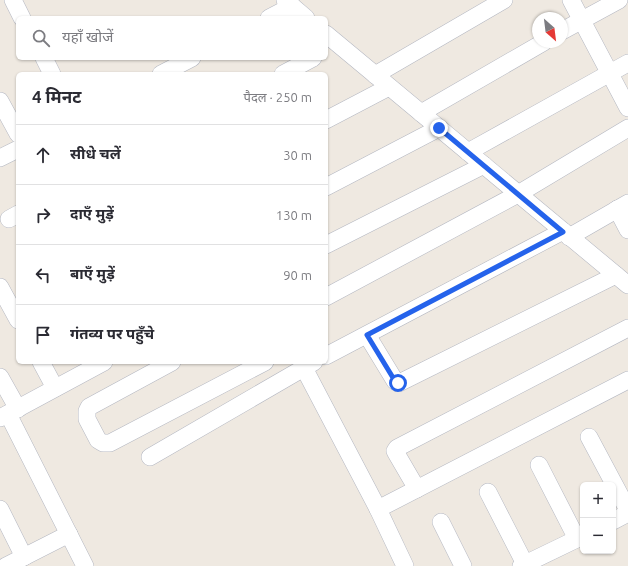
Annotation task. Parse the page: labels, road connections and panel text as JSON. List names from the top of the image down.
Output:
{
  "north": "bottom right",
  "page": {
    "search": "यहाँ खोजें",
    "heading": ["4 मिनट", "पैदल · 250 m"],
    "list": [
      ["सीधे चलें", "30 m"],
      ["दाएँ मुड़ें", "130 m"],
      ["बाएँ मुड़ें", "90 m"],
      "गंतव्य पर पहुँचे"
    ],
    "map_buttons": ["+", "−"]
  }
}
